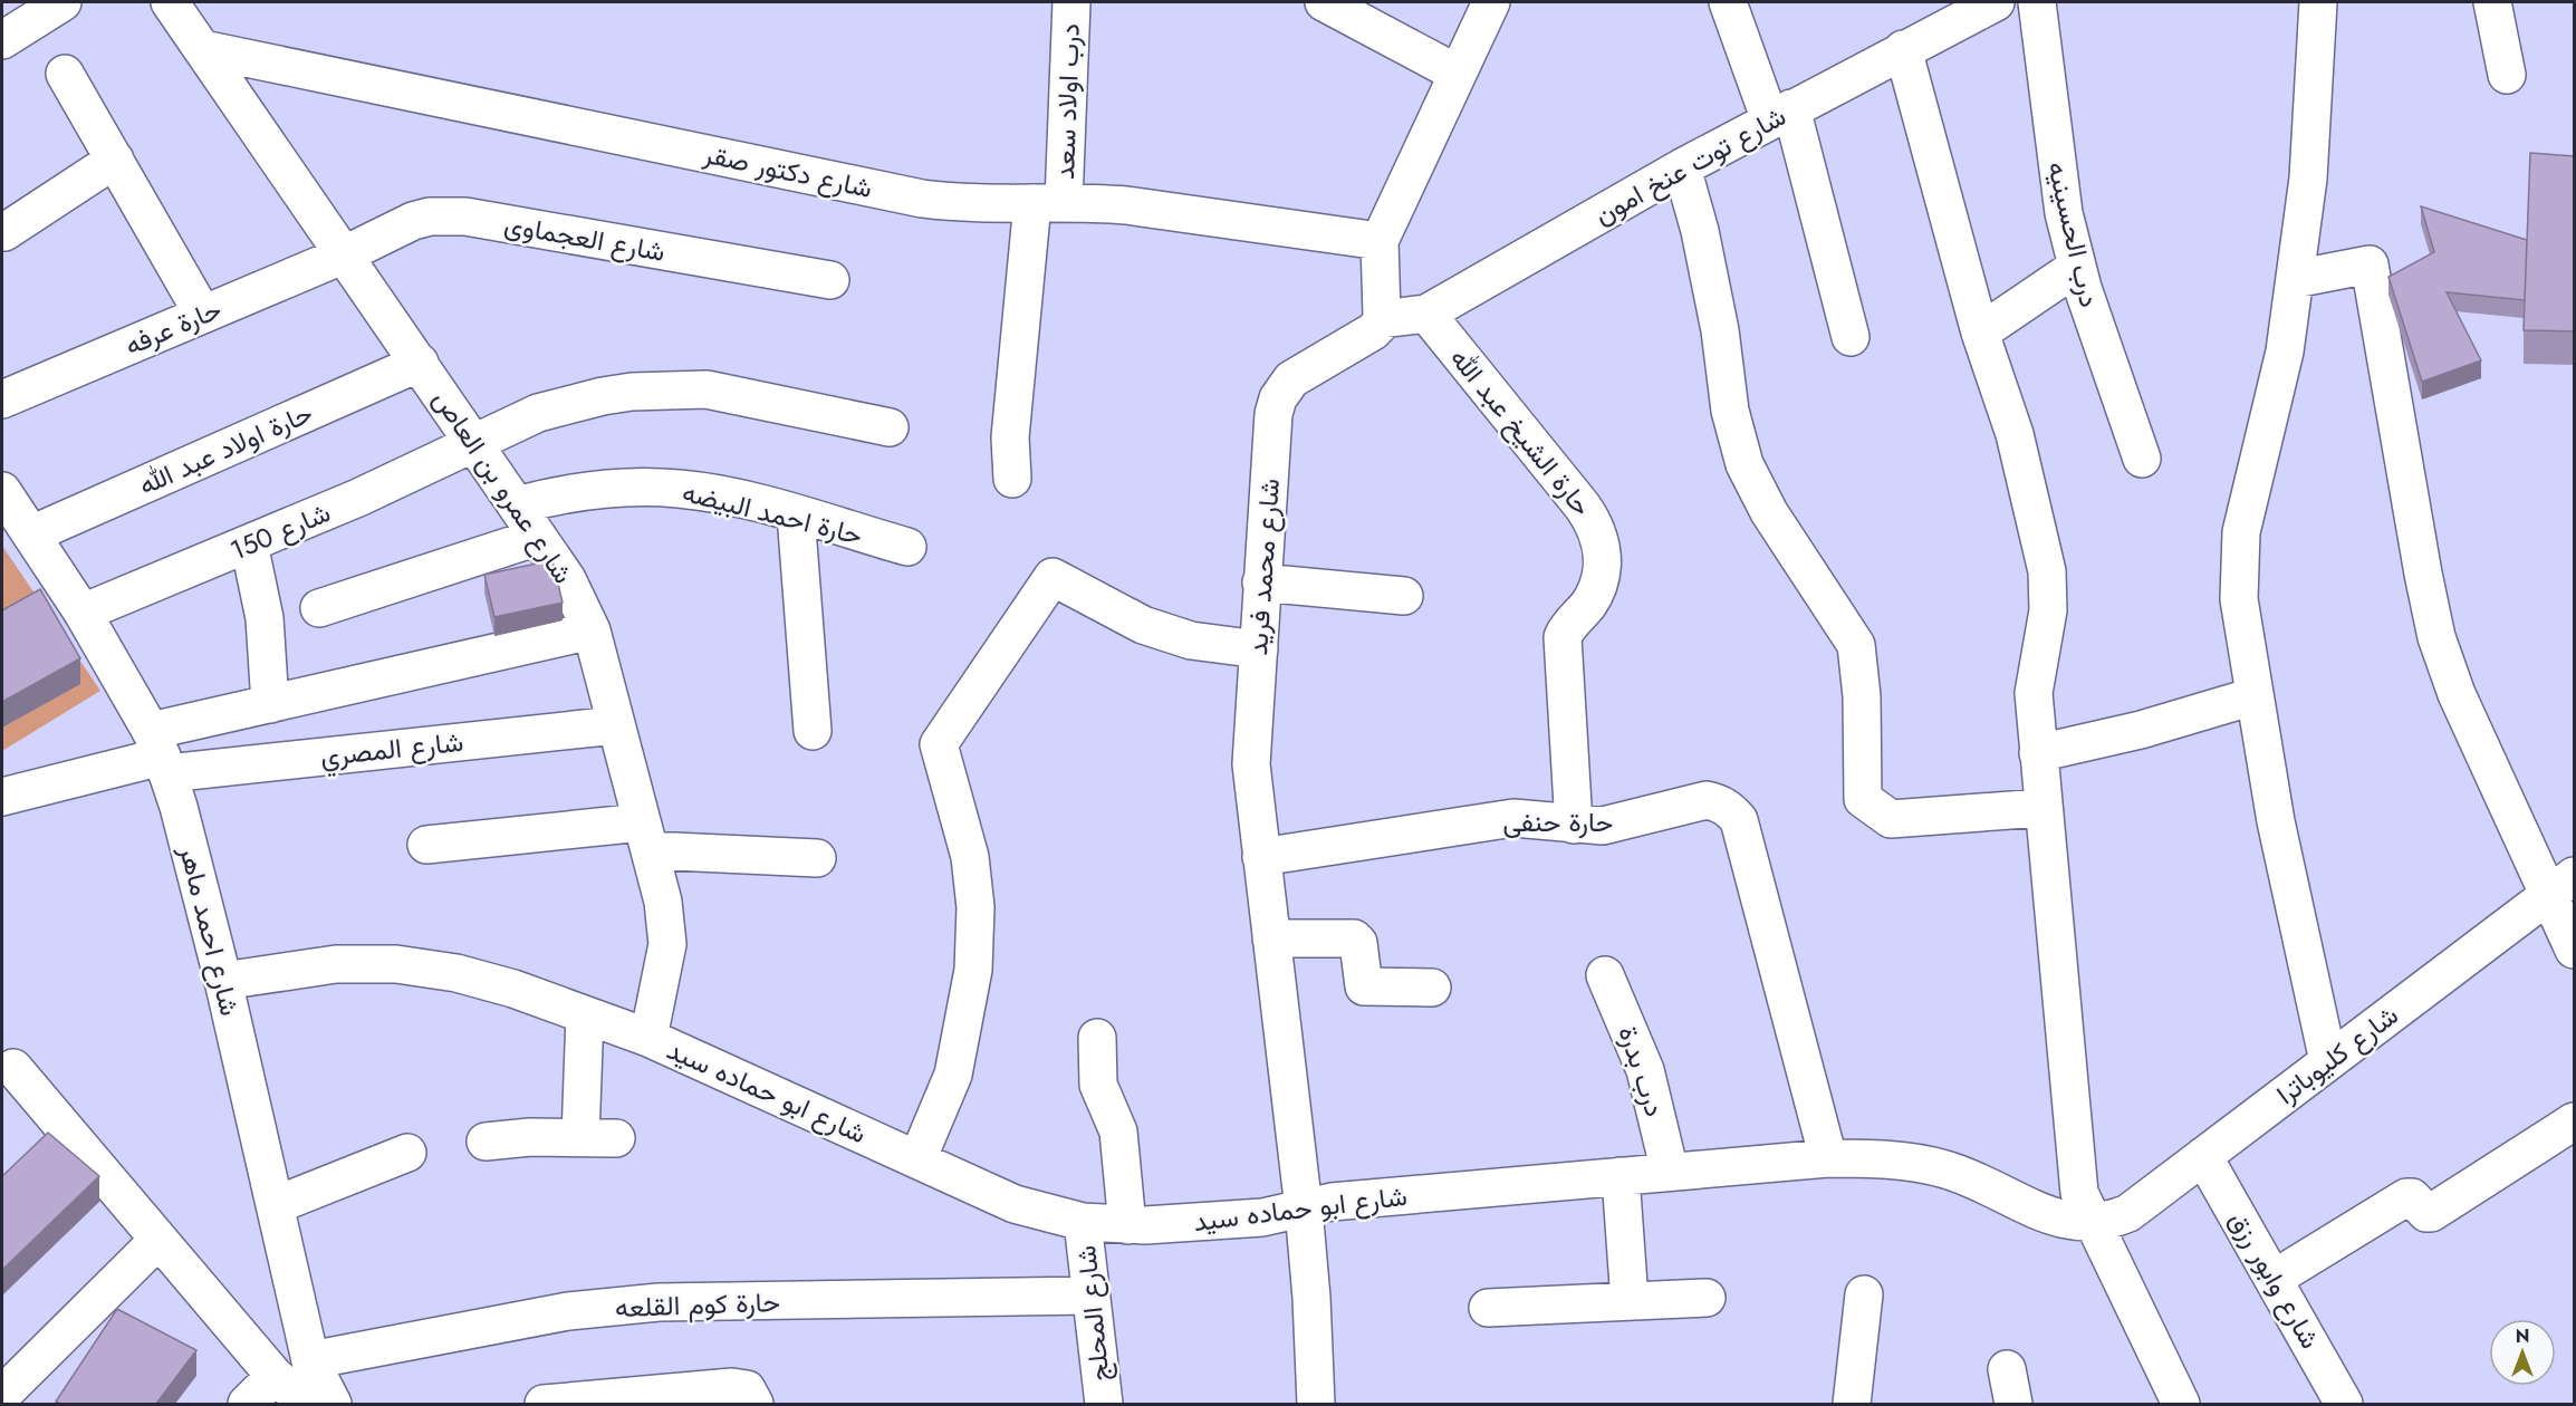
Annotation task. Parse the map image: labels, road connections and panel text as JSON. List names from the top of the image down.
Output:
{
  "streets": {
    "street": [
      "درب اولاد سعد",
      "شارع توت عنخ امون",
      "شارع دكتور صقر",
      "درب الحسينيه",
      "شارع العجماوى",
      "حارة عرفه",
      "حارة الشيخ عبد الله",
      "حارة اولاد عبد الله",
      "شارع عمرو بن العاص",
      "حارة احمد البيضه",
      "شارع 150",
      "شارع محمد فريد",
      "شارع المصري",
      "حارة حنفى",
      "شارع احمد ماهر",
      "شارع كليوباترا",
      "درب بدرة",
      "شارع ابو حماده سيد",
      "شارع وابور رزق",
      "حارة كوم القلعه",
      "شارع المحلج"
    ]
  },
  "crossings": [
    ["درب اولاد سعد", "شارع دكتور صقر"],
    ["شارع توت عنخ امون", "حارة الشيخ عبد الله"],
    ["شارع توت عنخ امون", "شارع محمد فريد"],
    ["شارع دكتور صقر", "شارع عمرو بن العاص"],
    ["شارع العجماوى", "حارة عرفه"],
    ["شارع العجماوى", "شارع عمرو بن العاص"],
    ["حارة عرفه", "شارع عمرو بن العاص"],
    ["حارة الشيخ عبد الله", "حارة حنفى"],
    ["حارة اولاد عبد الله", "شارع عمرو بن العاص"],
    ["حارة اولاد عبد الله", "شارع احمد ماهر"],
    ["شارع عمرو بن العاص", "حارة احمد البيضه"],
    ["شارع عمرو بن العاص", "شارع 150"],
    ["شارع عمرو بن العاص", "شارع المصري"],
    ["شارع عمرو بن العاص", "شارع ابو حماده سيد"],
    ["شارع 150", "شارع احمد ماهر"],
    ["شارع محمد فريد", "حارة حنفى"],
    ["شارع محمد فريد", "شارع ابو حماده سيد"],
    ["شارع المصري", "شارع احمد ماهر"],
    ["حارة حنفى", "شارع ابو حماده سيد"],
    ["شارع احمد ماهر", "شارع ابو حماده سيد"],
    ["شارع احمد ماهر", "حارة كوم القلعه"],
    ["شارع كليوباترا", "شارع ابو حماده سيد"],
    ["شارع كليوباترا", "شارع وابور رزق"],
    ["درب بدرة", "شارع ابو حماده سيد"],
    ["شارع ابو حماده سيد", "شارع المحلج"],
    ["حارة كوم القلعه", "شارع المحلج"]
  ],
  "north": "top"
}
